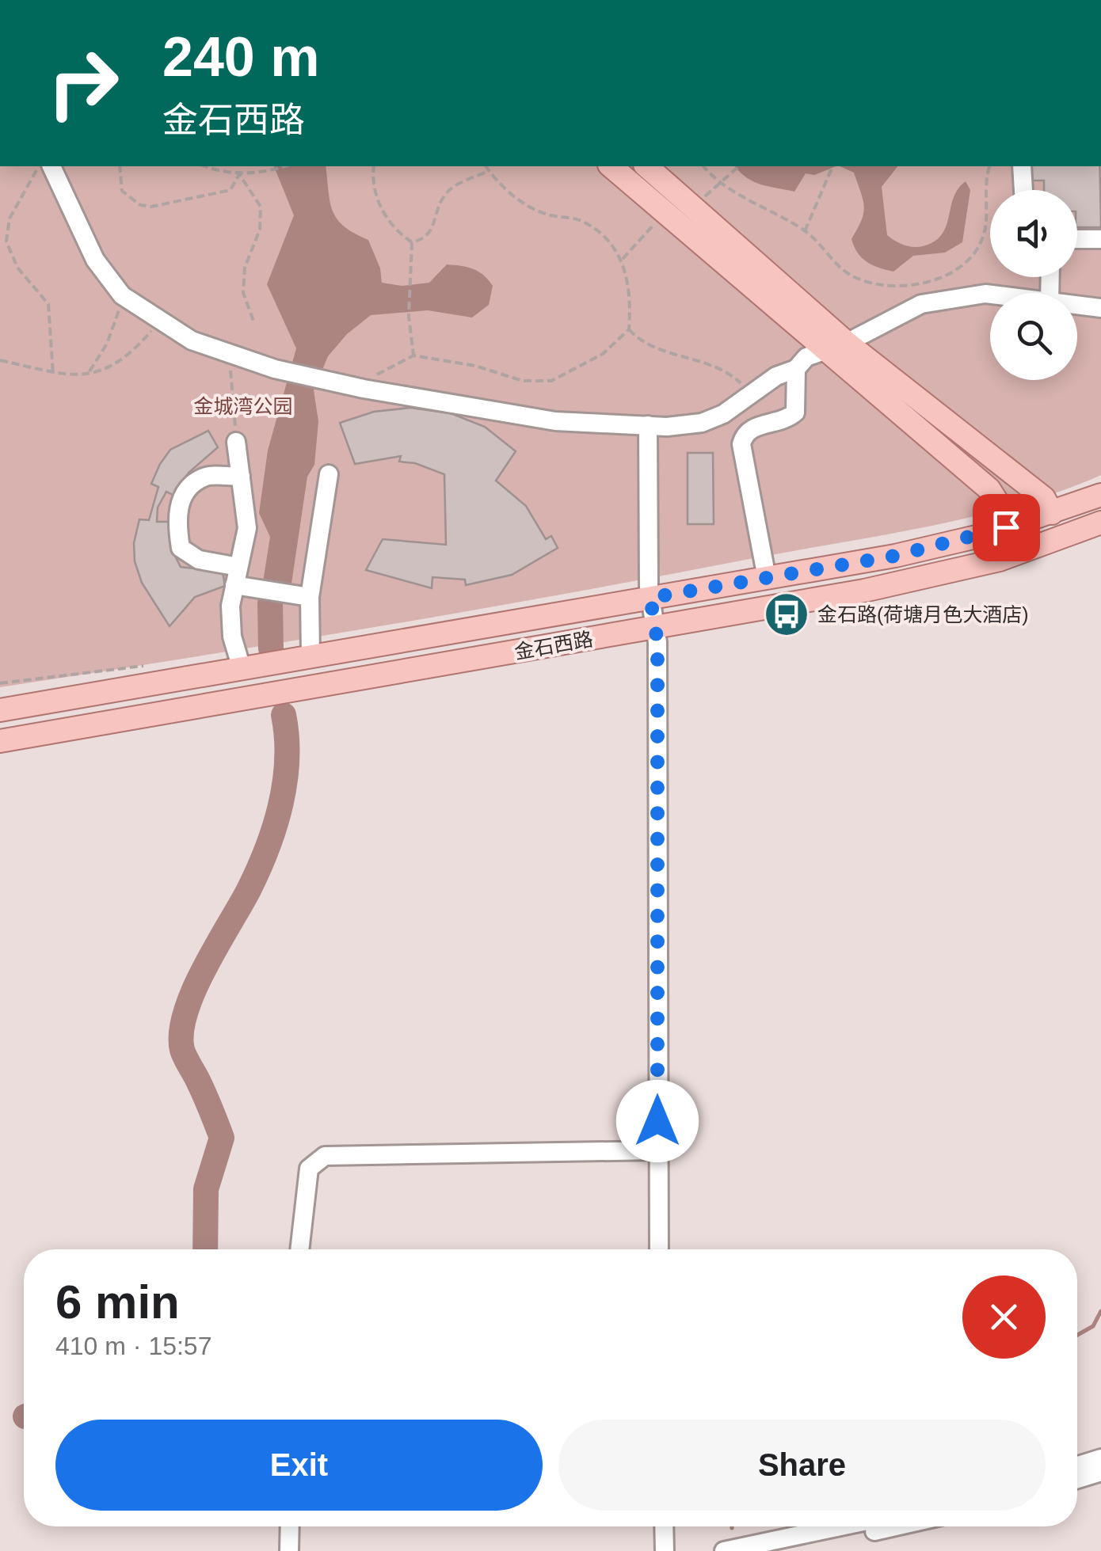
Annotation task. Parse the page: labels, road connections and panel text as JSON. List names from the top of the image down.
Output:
{
  "streets": {
    "main road": ["金石西路"]
  },
  "parks": ["金城湾公园"],
  "places": {
    "bus stop": ["金石路(荷塘月色大酒店)"]
  },
  "page": {
    "turn": ["240 m", "金石西路"],
    "heading": ["6 min", "410 m · 15:57"],
    "buttons": ["Exit", "Share"]
  }
}
